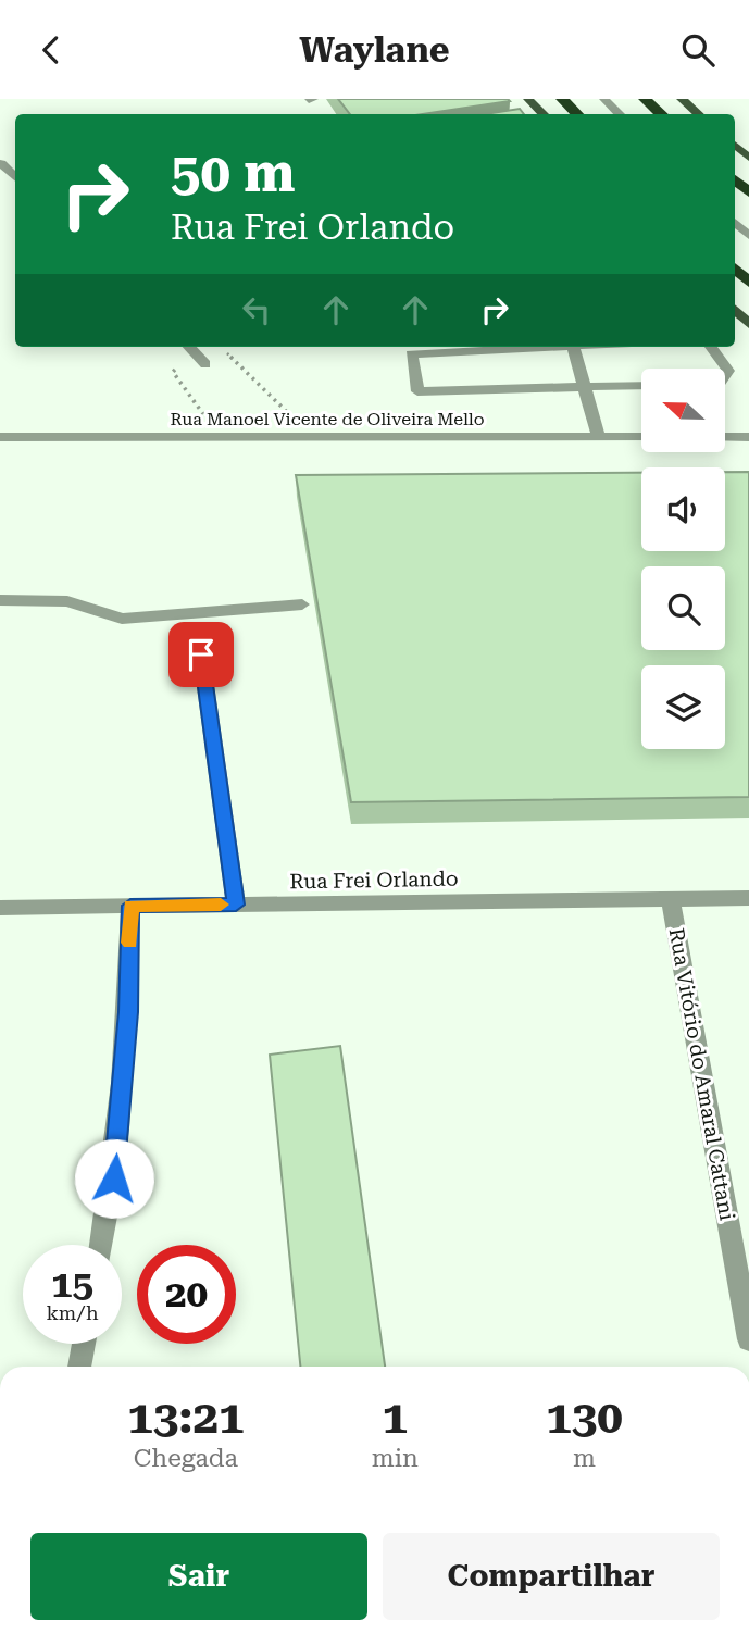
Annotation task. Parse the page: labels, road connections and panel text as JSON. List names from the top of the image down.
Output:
{
  "streets": {
    "street": ["Rua Manoel Vicente de Oliveira Mello", "Rua Frei Orlando", "Rua Vitório do Amaral Cattani"]
  },
  "crossings": [
    ["Rua Frei Orlando", "Rua Vitório do Amaral Cattani"]
  ],
  "north": "left",
  "page": {
    "header": "Waylane",
    "turn": ["50 m", "Rua Frei Orlando"],
    "speed": "15 km/h",
    "limit": "20",
    "eta": [
      "13:21",
      "Chegada",
      "1",
      "min",
      "130",
      "m"
    ],
    "buttons": ["Sair", "Compartilhar"]
  }
}
